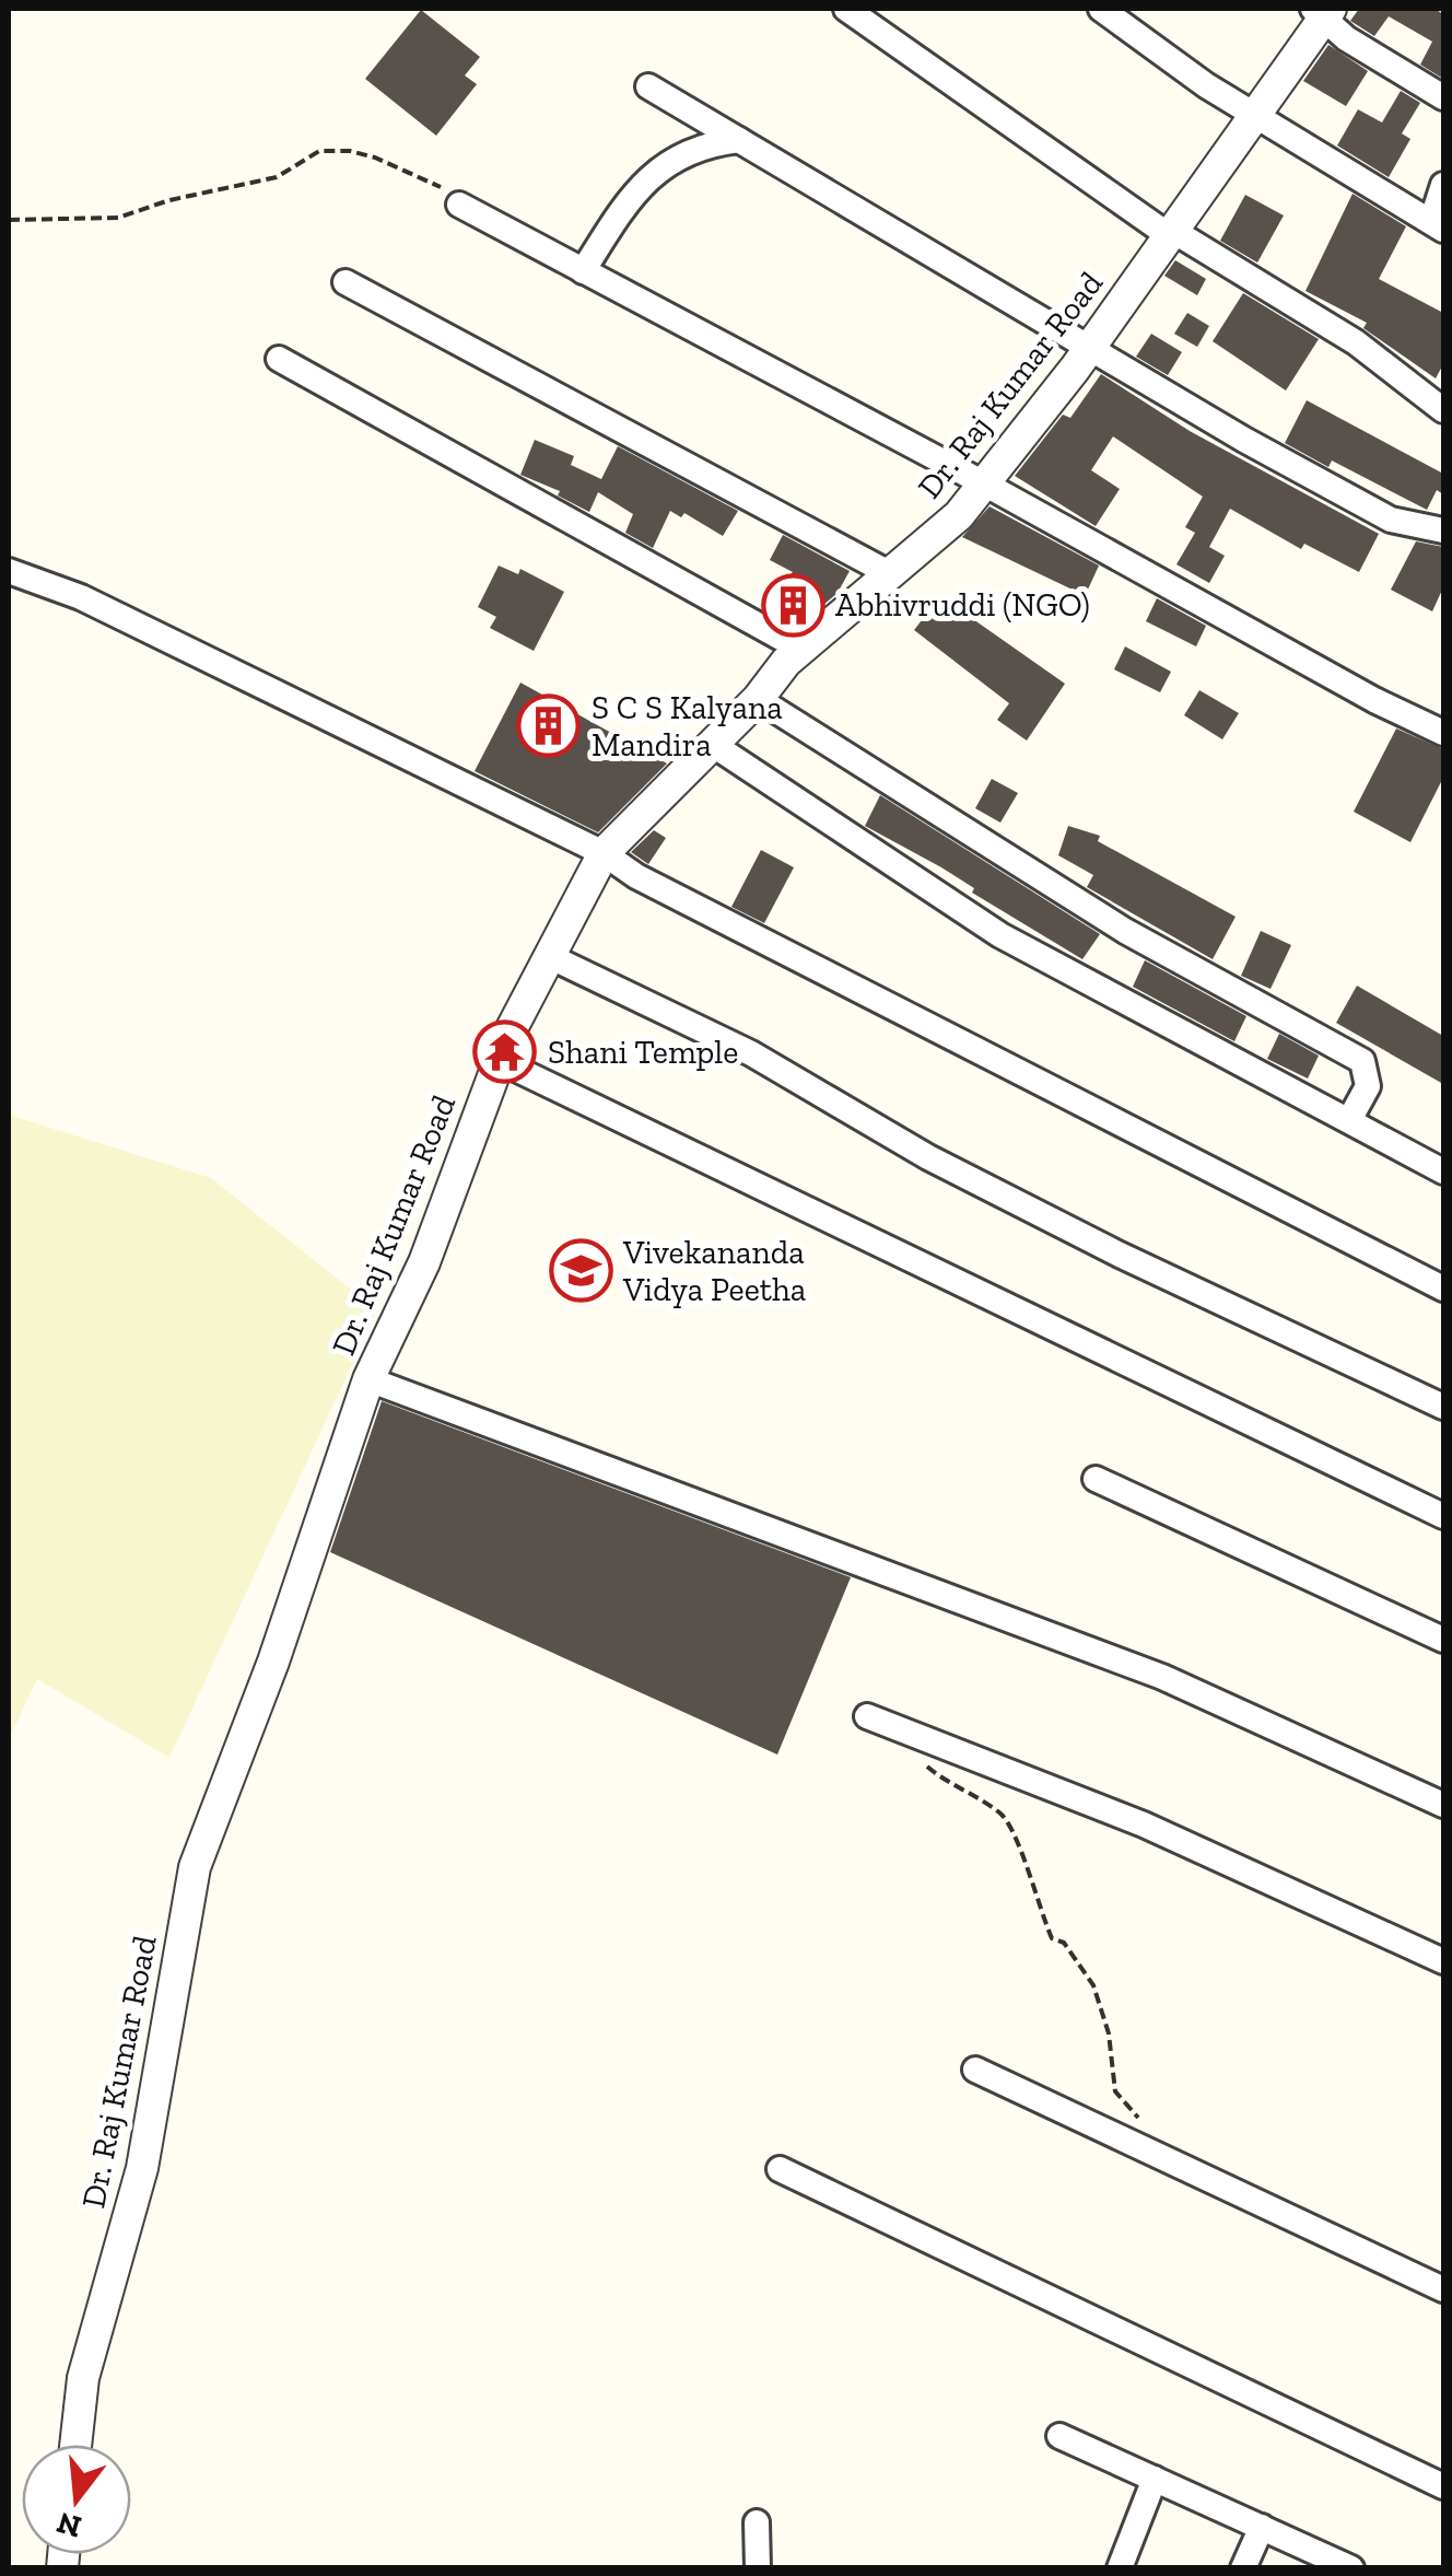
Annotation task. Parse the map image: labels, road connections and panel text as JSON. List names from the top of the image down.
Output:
{
  "streets": {
    "street": ["Dr. Raj Kumar Road"]
  },
  "places": {
    "building": ["Abhivruddi (NGO)", "S C S Kalyana Mandira"],
    "temple": ["Shani Temple"],
    "school or university": ["Vivekananda Vidya Peetha"]
  },
  "north": "bottom"
}
